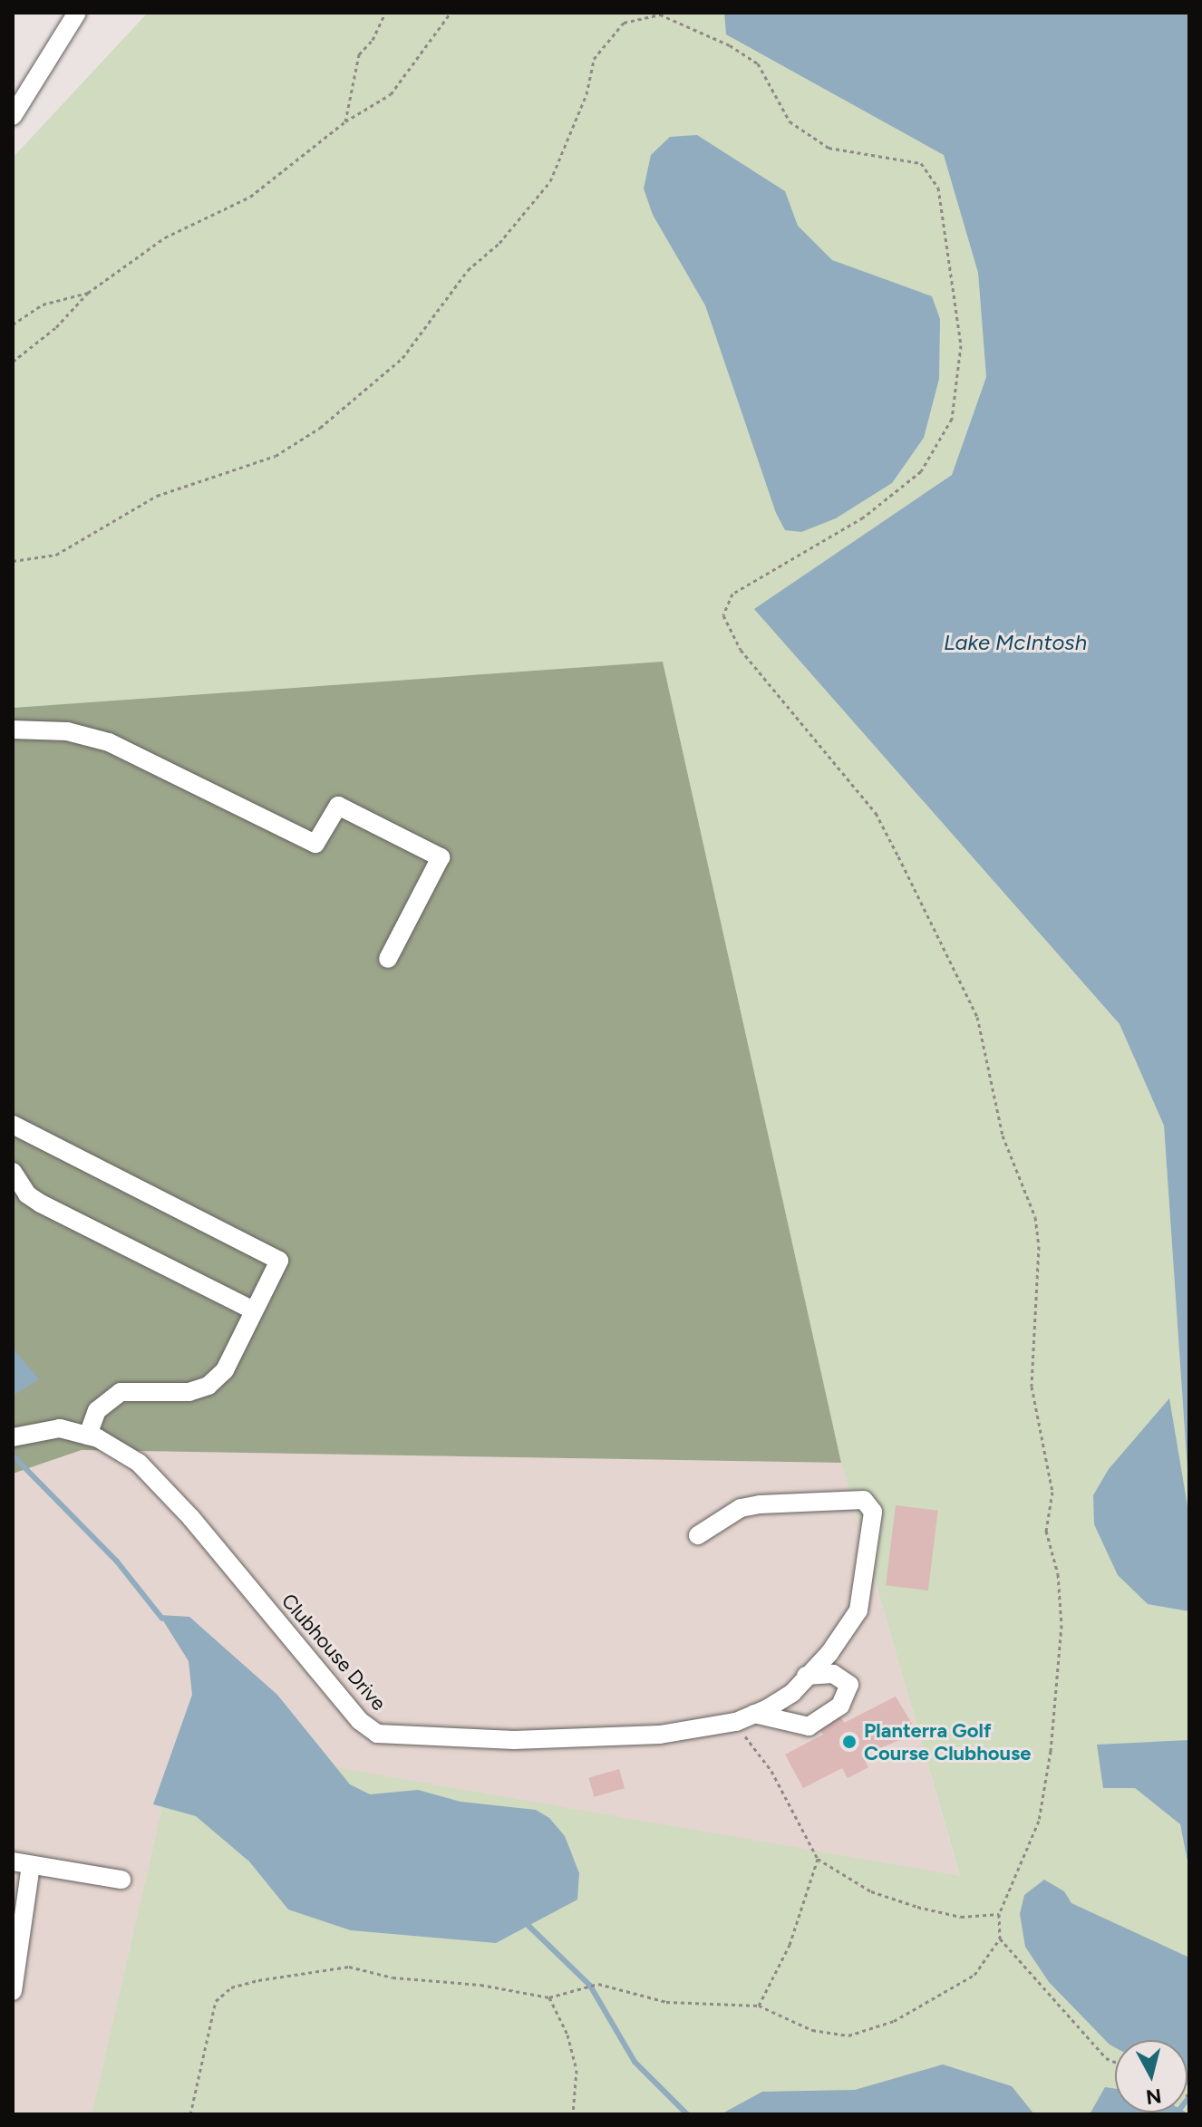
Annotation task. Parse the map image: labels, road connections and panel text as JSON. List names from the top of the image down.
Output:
{
  "streets": {
    "street": ["Clubhouse Drive"]
  },
  "water": ["Lake McIntosh"],
  "places": ["Planterra Golf Course Clubhouse"],
  "north": "bottom"
}
